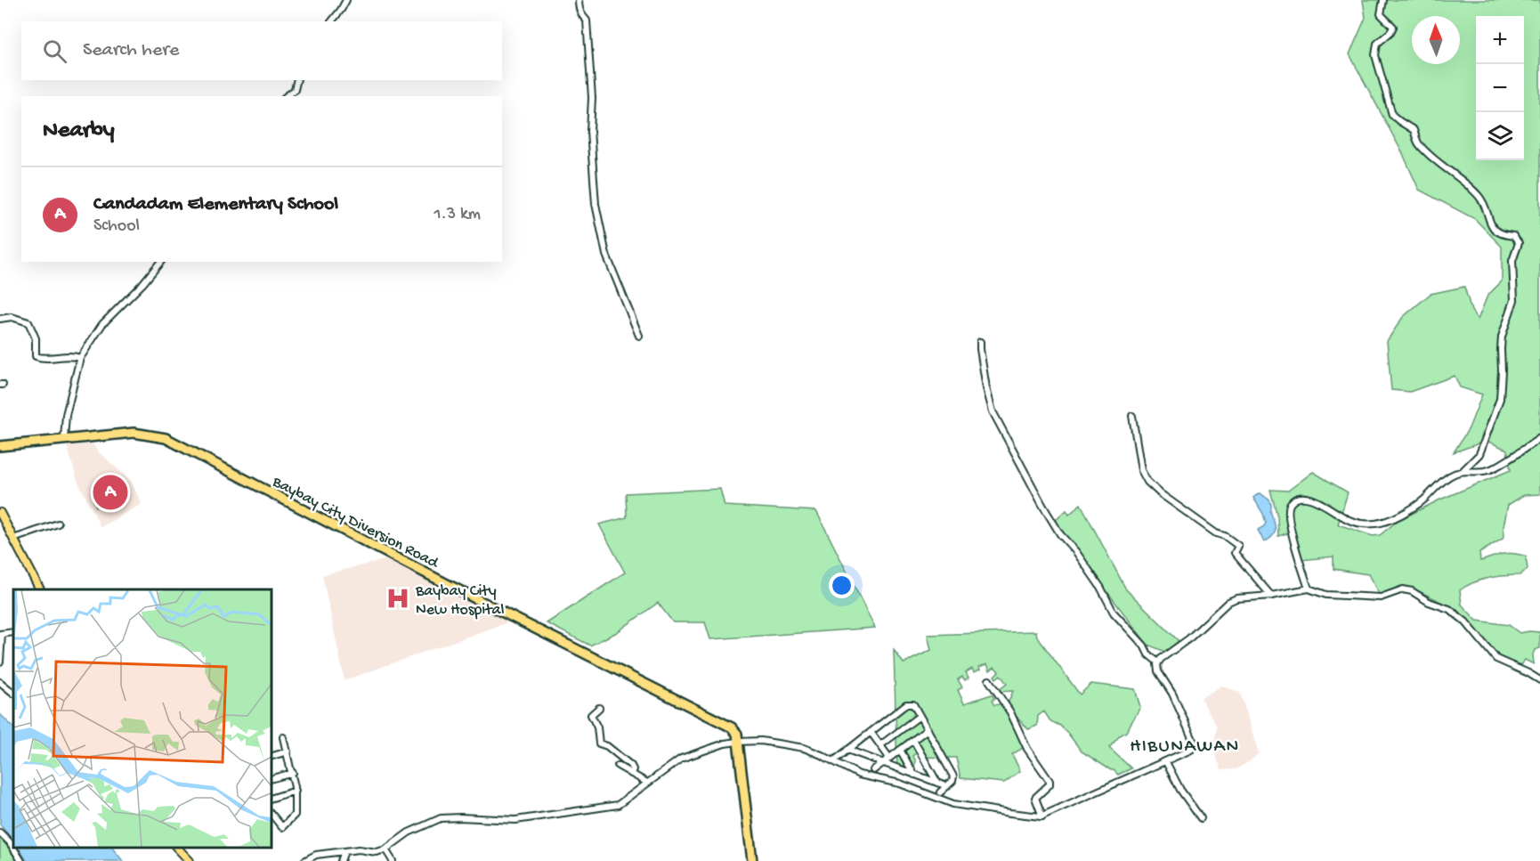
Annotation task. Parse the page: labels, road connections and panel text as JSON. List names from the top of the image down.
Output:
{
  "streets": {
    "highway": ["Baybay City Diversion Road"]
  },
  "districts": ["HIBUNAWAN"],
  "places": {
    "hospital": ["Baybay City New Hospital"]
  },
  "north": "top",
  "page": {
    "map_buttons": ["+", "−"],
    "search": "Search here",
    "heading": "Nearby",
    "list": [
      {
        "mark": "A",
        "name": "Candadam Elementary School",
        "note": "School",
        "value": "1.3 km"
      }
    ],
    "pins": "A"
  }
}
